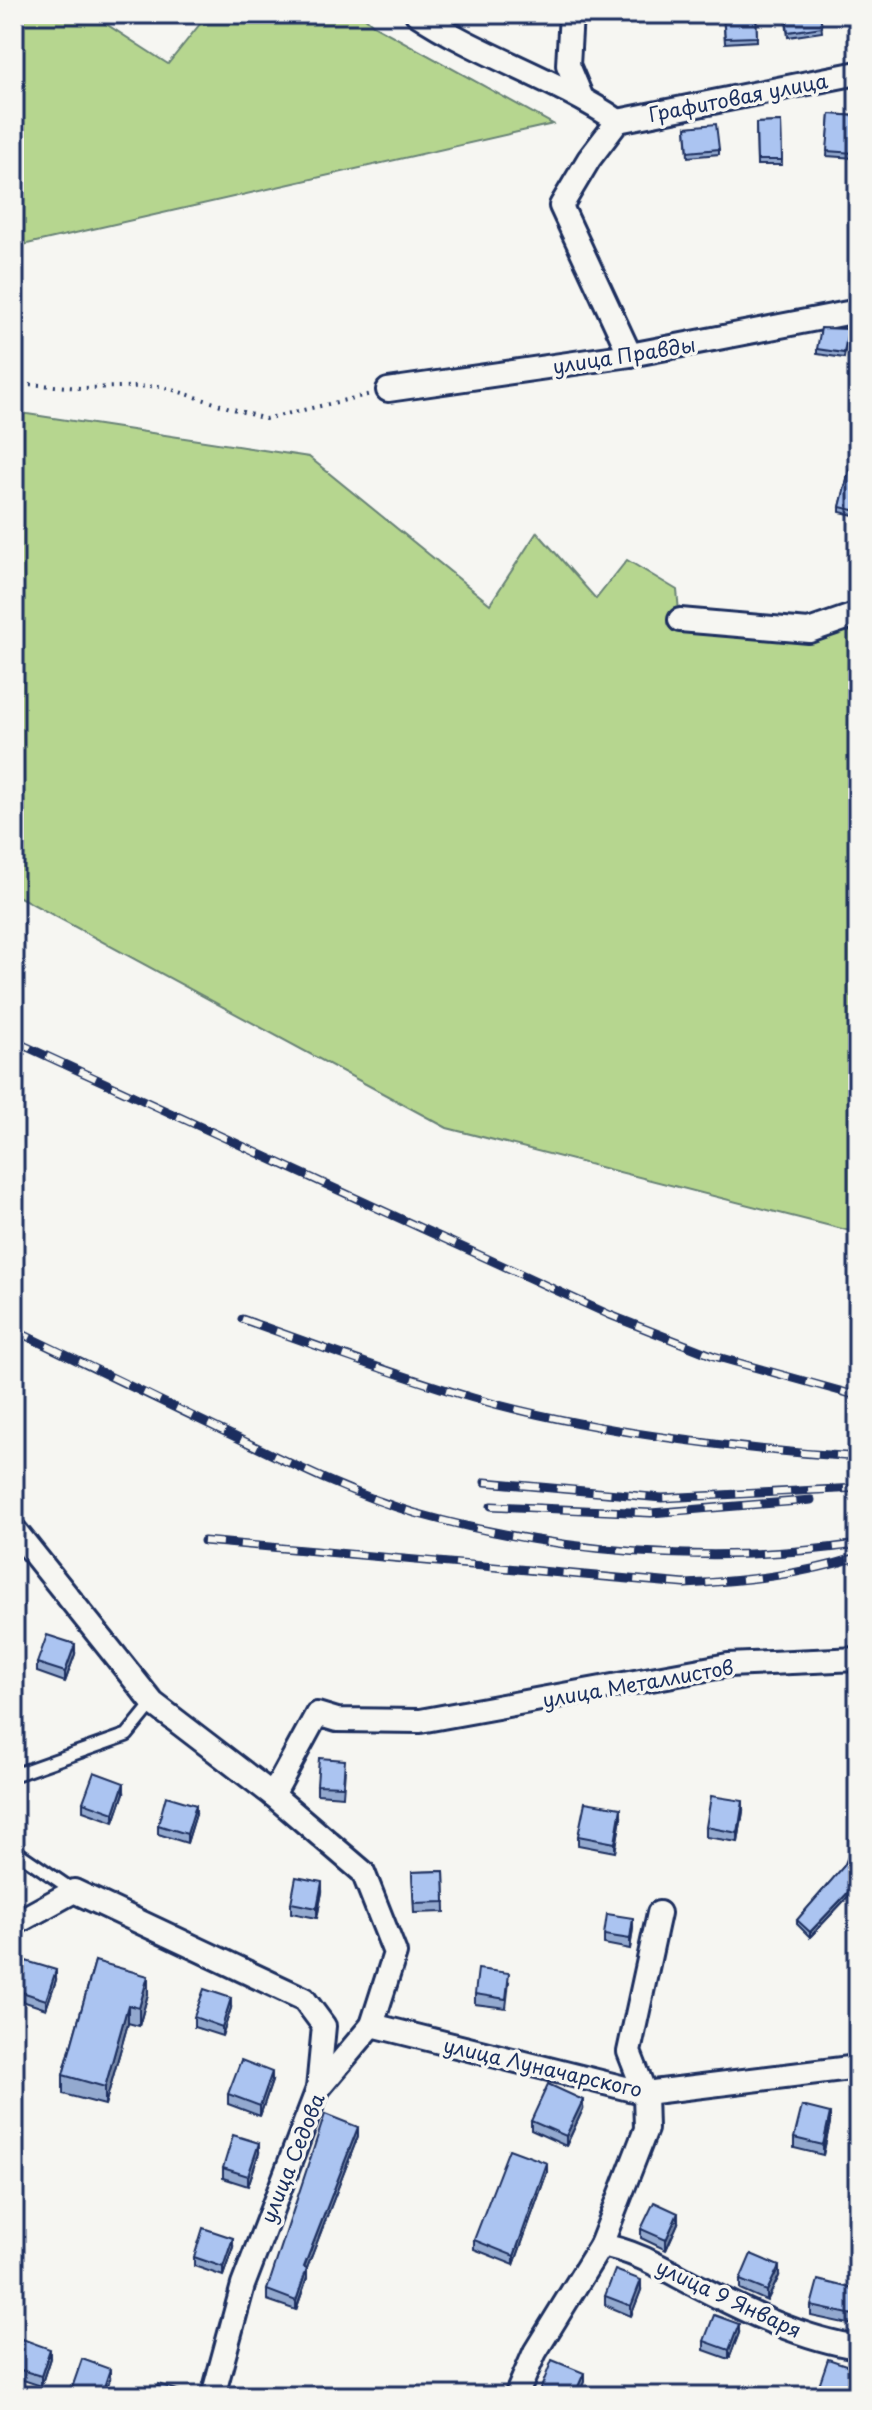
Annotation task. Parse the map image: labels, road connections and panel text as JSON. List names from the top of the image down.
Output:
{
  "streets": {
    "street": [
      "Графитовая улица",
      "улица Правды",
      "улица Металлистов",
      "улица Луначарского",
      "улица Седова",
      "улица 9 Января"
    ]
  },
  "crossings": [
    ["улица Металлистов", "улица Седова"],
    ["улица Луначарского", "улица Седова"]
  ]
}
